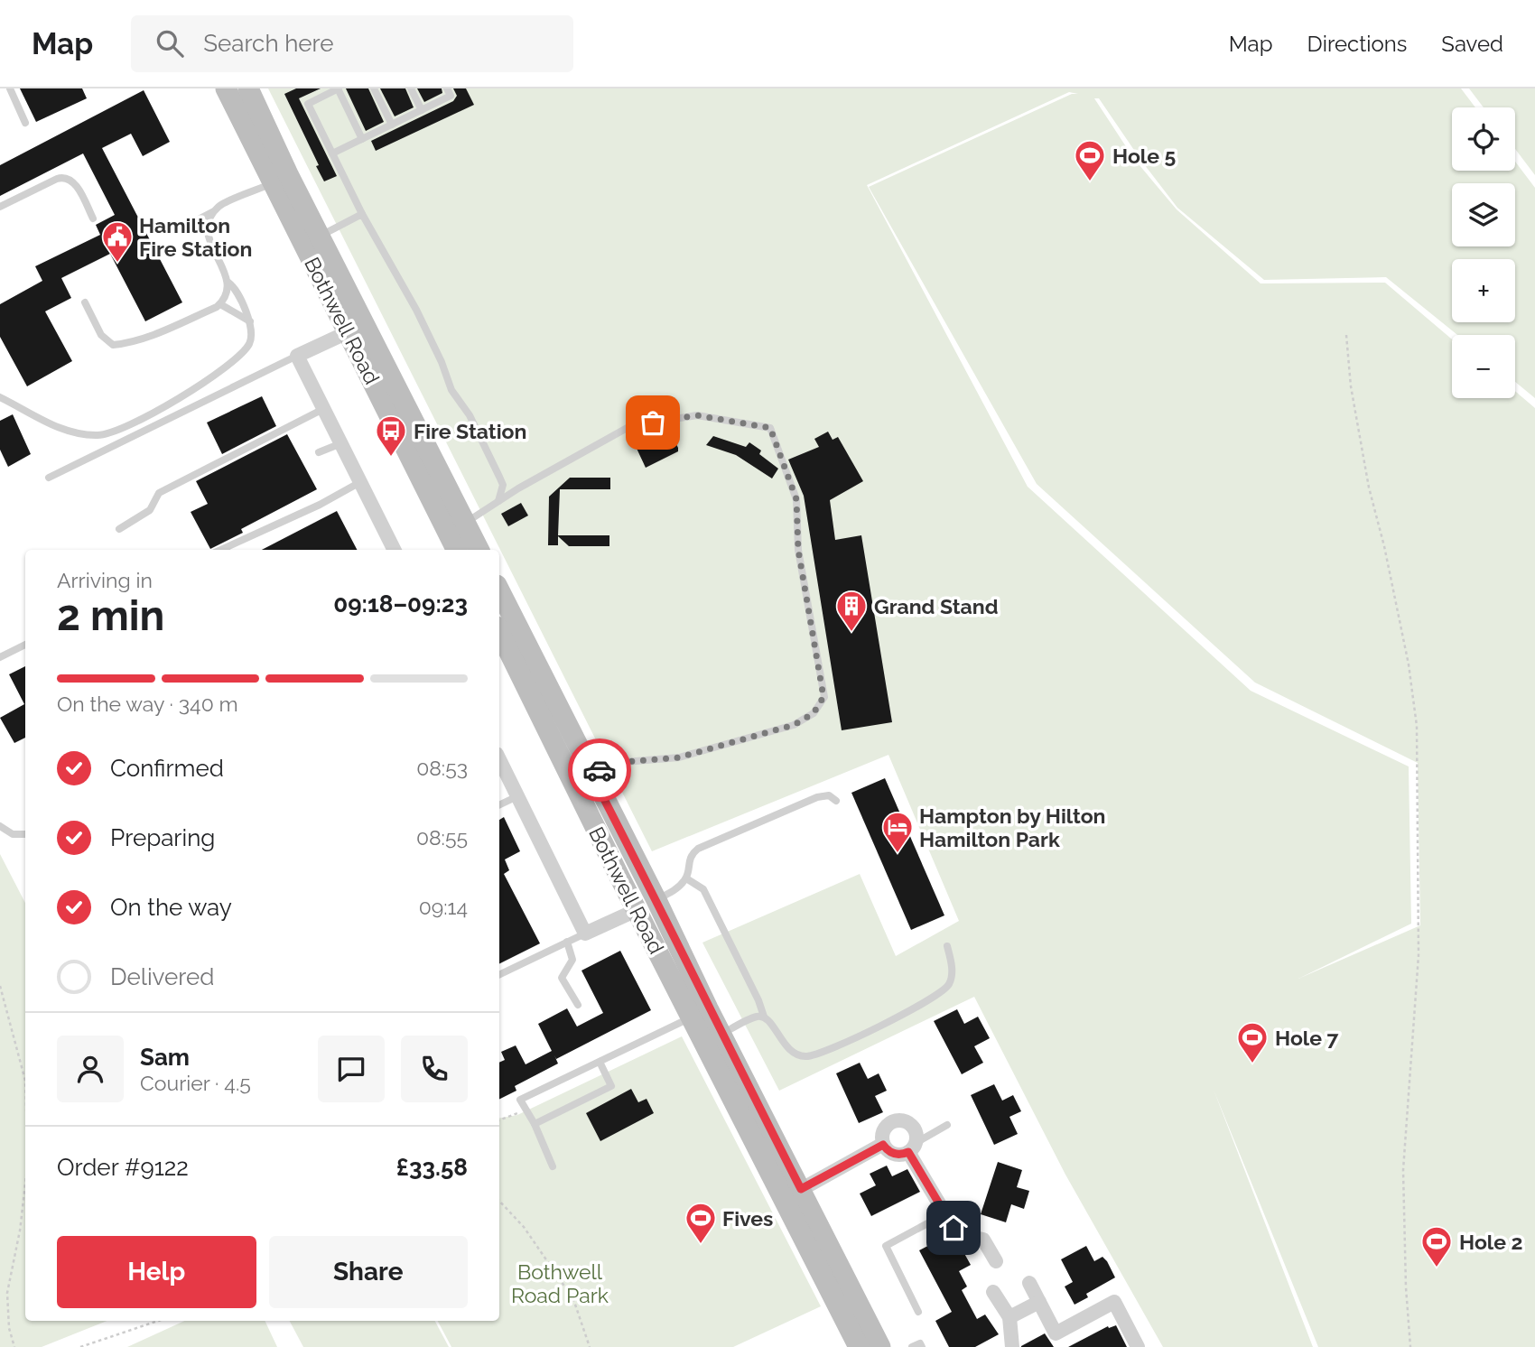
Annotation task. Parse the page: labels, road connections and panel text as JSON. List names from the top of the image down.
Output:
{
  "streets": {
    "main road": ["Bothwell Road"]
  },
  "parks": ["Bothwell Road Park"],
  "places": {
    "sports": [
      "Hole 5",
      "Hole 7",
      "Fives",
      "Hole 2"
    ],
    "public building": ["Hamilton Fire Station"],
    "bus stop": ["Fire Station"],
    "building": ["Grand Stand"],
    "hotel": ["Hampton by Hilton Hamilton Park"]
  },
  "page": {
    "header": "Map",
    "search": "Search here",
    "nav": ["Map", "Directions", "Saved"],
    "map_buttons": ["+", "−"],
    "heading": ["2 min", "Arriving in", "09:18–09:23"],
    "panel": [
      "Sam",
      "Courier · 4.5",
      "Order #9122",
      "£33.58"
    ],
    "bar": "On the way · 340 m",
    "list": [
      ["Confirmed", "08:53"],
      ["Preparing", "08:55"],
      ["On the way", "09:14"],
      "Delivered"
    ],
    "buttons": ["Help", "Share"]
  }
}
